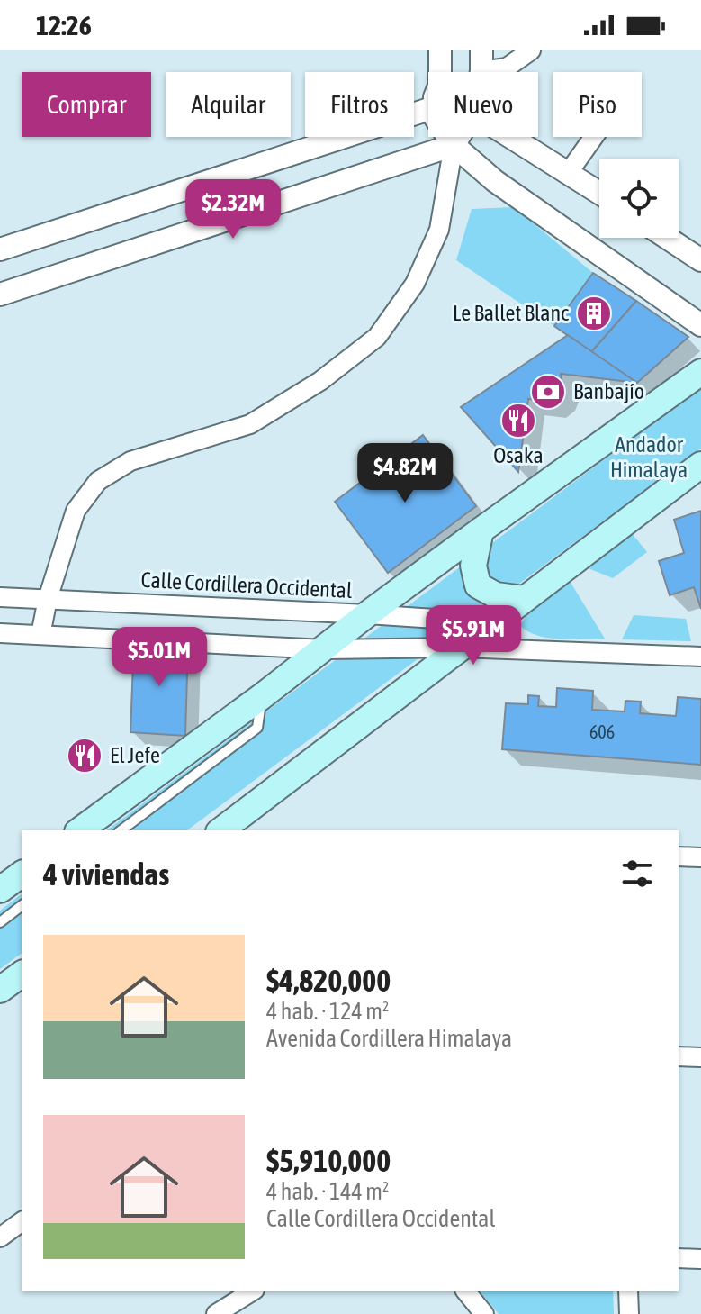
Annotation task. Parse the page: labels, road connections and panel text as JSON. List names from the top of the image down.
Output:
{
  "streets": {
    "street": ["Calle Cordillera Occidental"]
  },
  "parks": ["Andador Himalaya"],
  "places": {
    "building": ["Le Ballet Blanc"],
    "bank": ["Banbajío"],
    "restaurant": ["Osaka", "El Jefe"]
  },
  "house_numbers": ["606"],
  "page": {
    "status": "12:26",
    "chip": [
      "Comprar",
      "Alquilar",
      "Filtros",
      "Nuevo",
      "Piso"
    ],
    "price": [
      "$2.32M",
      "$4.82M",
      "$5.91M",
      "$5.01M"
    ],
    "heading": "4 viviendas",
    "list": [
      {
        "name": "$4,820,000",
        "note": "4 hab. · 124 m² · Avenida Cordillera Himalaya"
      },
      {
        "name": "$5,910,000",
        "note": "4 hab. · 144 m² · Calle Cordillera Occidental"
      }
    ]
  }
}
